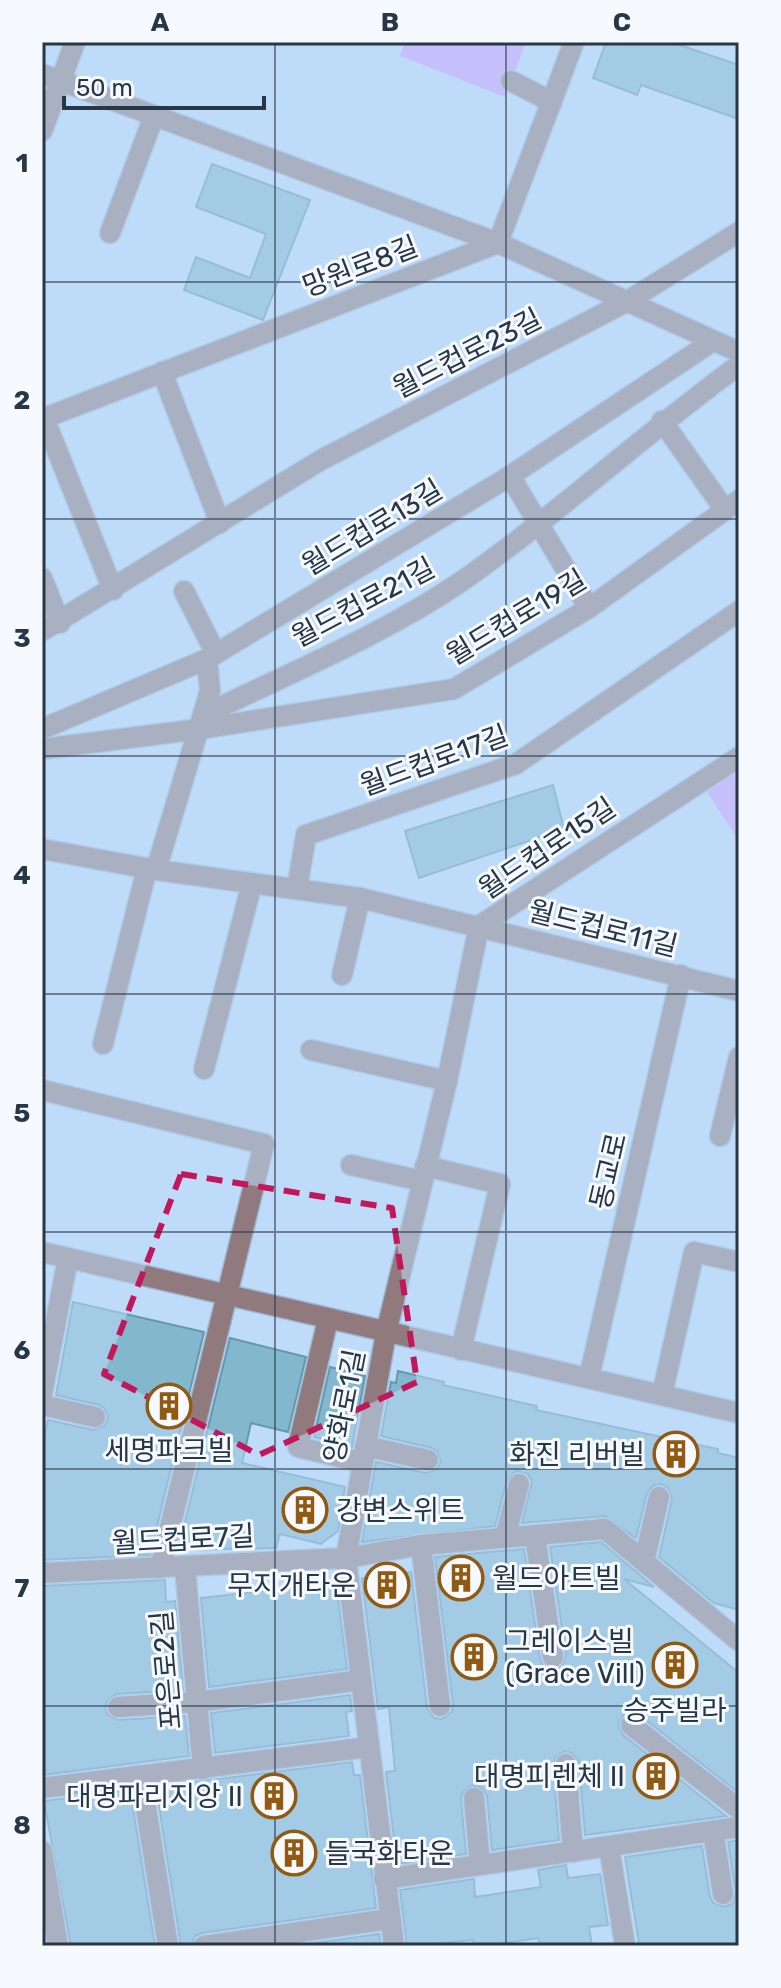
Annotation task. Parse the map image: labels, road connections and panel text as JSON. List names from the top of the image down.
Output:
{
  "streets": {
    "street": [
      "망원로8길",
      "월드컵로23길",
      "월드컵로13길",
      "월드컵로21길",
      "월드컵로19길",
      "월드컵로17길",
      "월드컵로15길",
      "월드컵로11길",
      "동교로",
      "양화로1길",
      "월드컵로7길",
      "포은로2길"
    ]
  },
  "crossings": [
    ["월드컵로21길", "월드컵로19길"],
    ["월드컵로17길", "월드컵로11길"],
    ["월드컵로15길", "월드컵로11길"],
    ["월드컵로15길", "양화로1길"],
    ["월드컵로11길", "동교로"],
    ["양화로1길", "월드컵로7길"],
    ["월드컵로7길", "포은로2길"]
  ],
  "places": {
    "building": [
      "세명파크빌",
      "화진 리버빌",
      "강변스위트",
      "월드아트빌",
      "무지개타운",
      "그레이스빌 (Grace Vill)",
      "승주빌라",
      "대명피렌체 II",
      "대명파리지앙 II",
      "들국화타운"
    ]
  },
  "scale_bar": "50 m",
  "grid": {
    "columns": ["A", "B", "C"],
    "rows": [
      "1",
      "2",
      "3",
      "4",
      "5",
      "6",
      "7",
      "8"
    ]
  }
}
